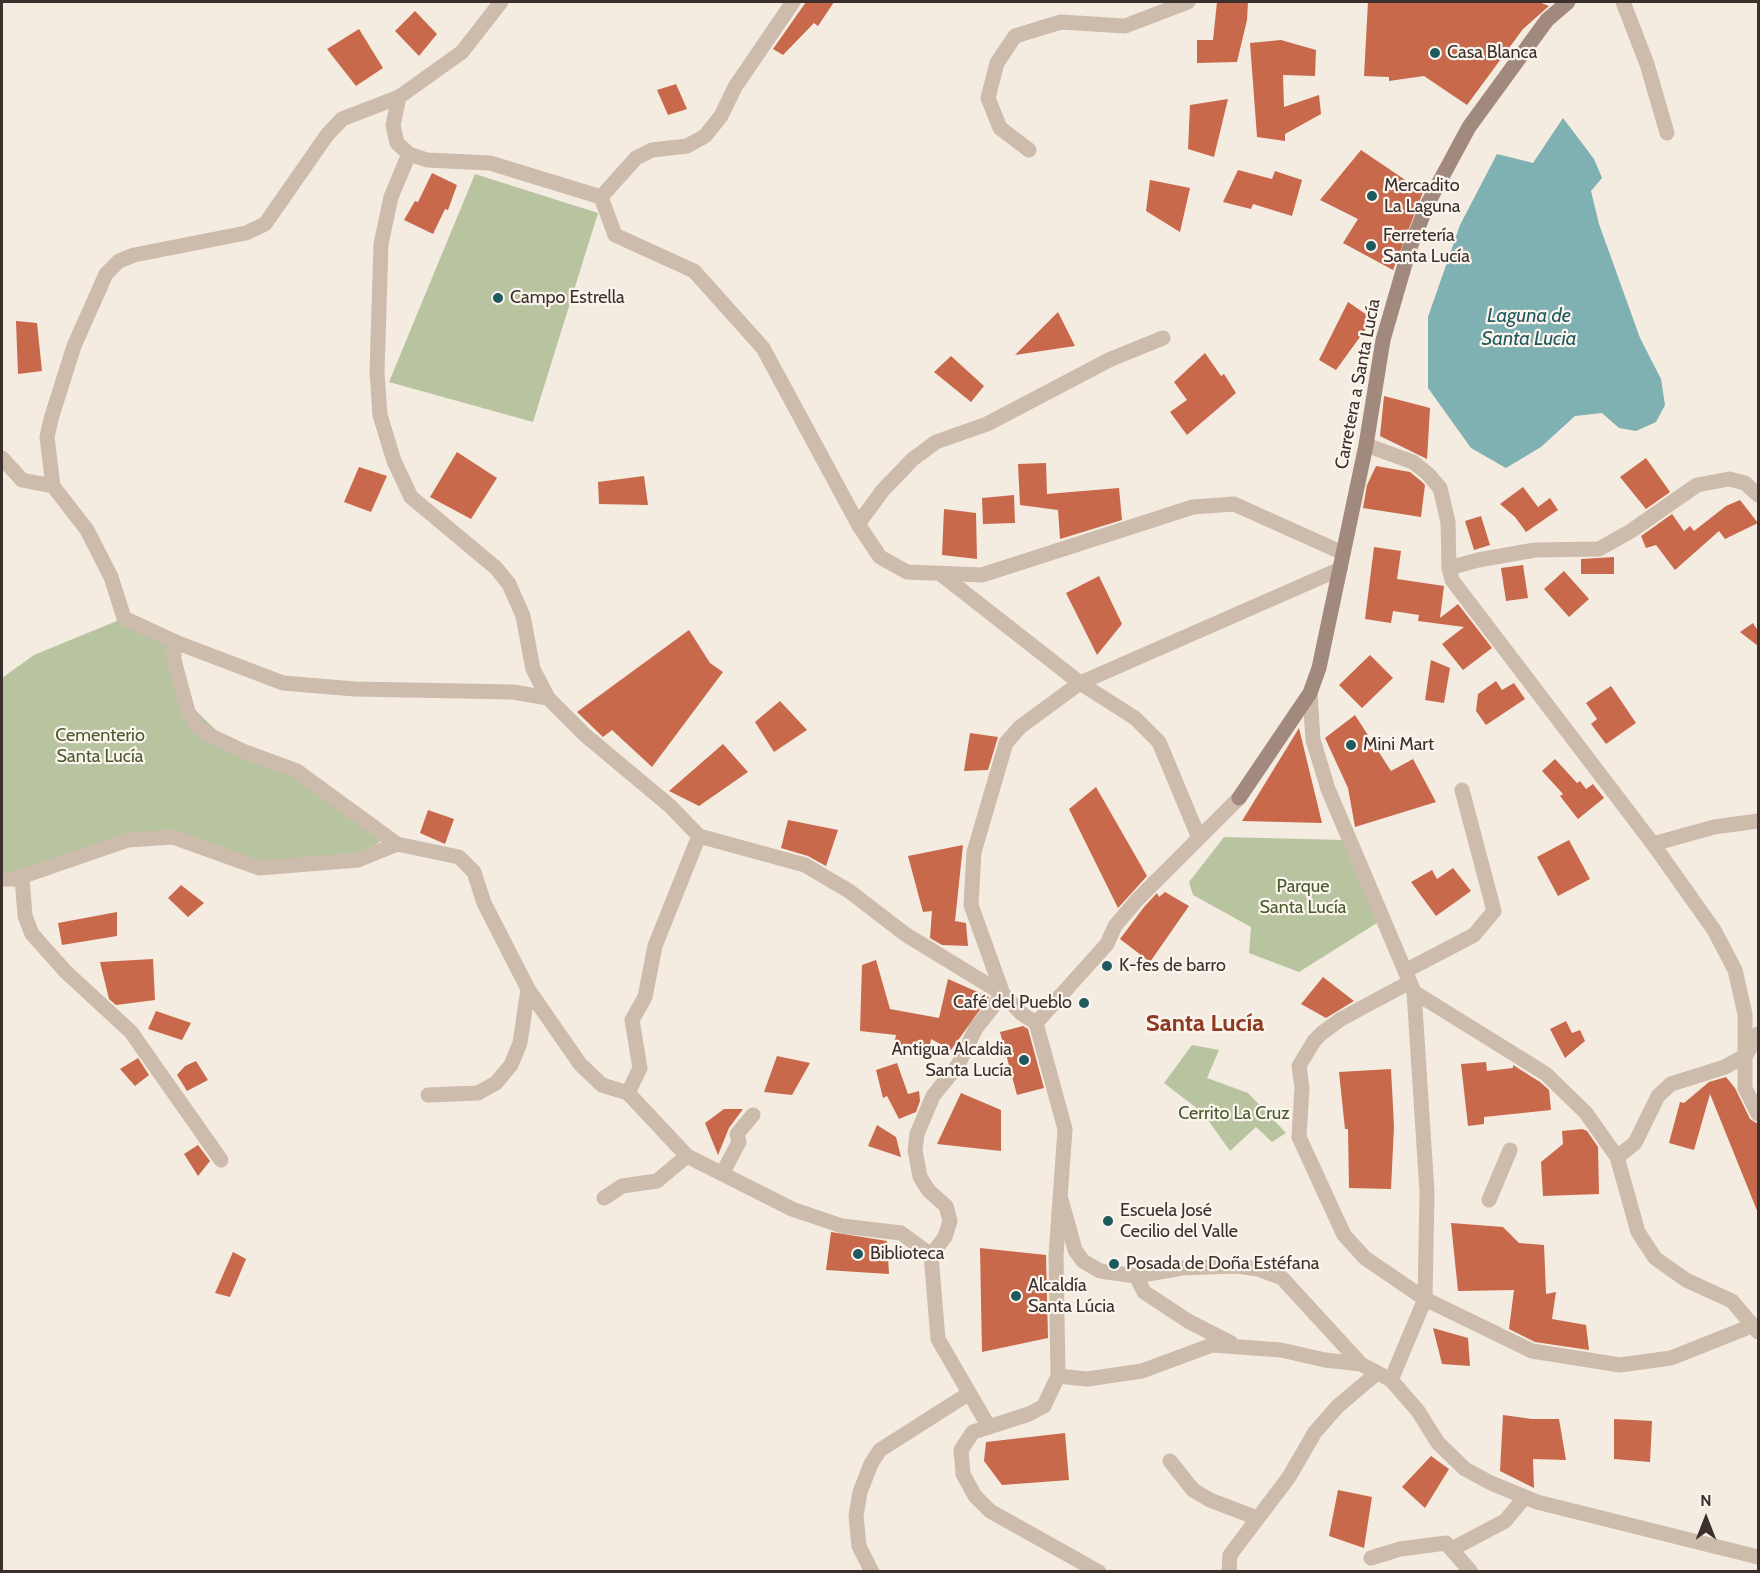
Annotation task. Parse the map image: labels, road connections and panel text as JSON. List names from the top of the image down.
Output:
{
  "streets": {
    "main road": ["Carretera a Santa Lucía"]
  },
  "districts": ["Santa Lucía"],
  "water": ["Laguna de Santa Lucia"],
  "parks": ["Cementerio Santa Lucía", "Parque Santa Lucía", "Cerrito La Cruz"],
  "places": [
    "Casa Blanca",
    "Mercadito La Laguna",
    "Ferretería Santa Lucía",
    "Campo Estrella",
    "Mini Mart",
    "K-fes de barro",
    "Café del Pueblo",
    "Antigua Alcaldia Santa Lucía",
    "Escuela José Cecilio del Valle",
    "Biblioteca",
    "Posada de Doña Estéfana",
    "Alcaldía Santa Lúcia"
  ],
  "north": "top"
}
